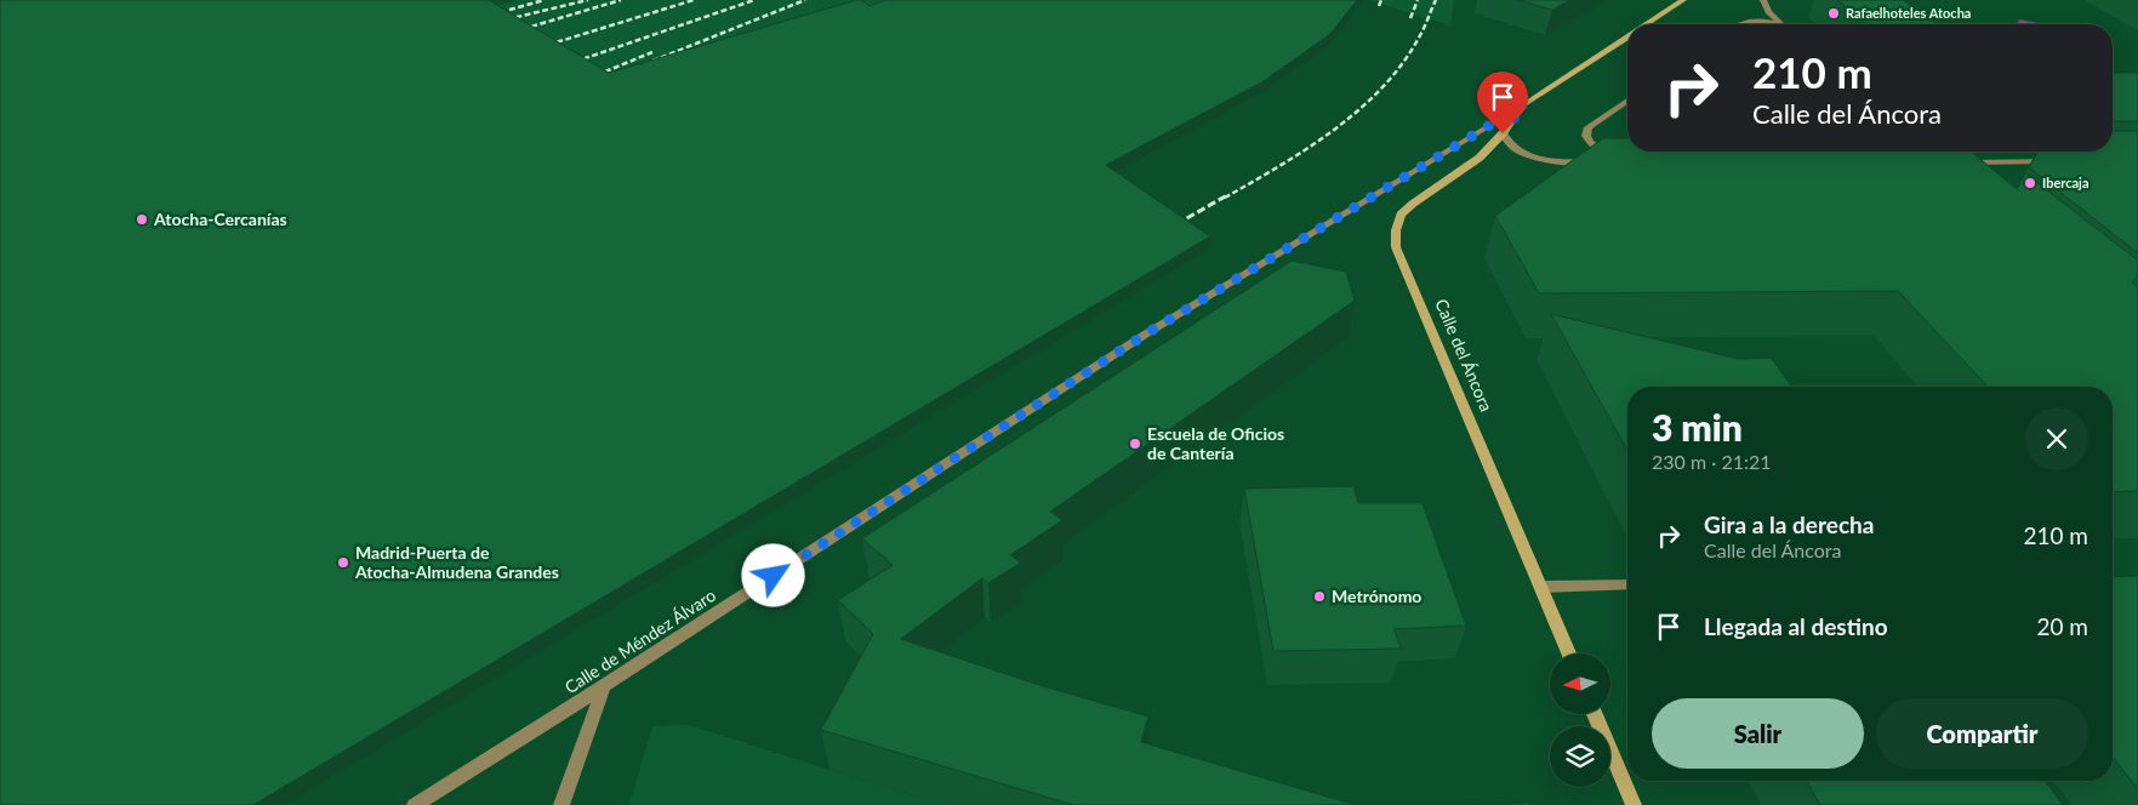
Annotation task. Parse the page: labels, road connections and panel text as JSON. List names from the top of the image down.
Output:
{
  "streets": {
    "main road": ["Calle del Áncora", "Calle de Méndez Álvaro"]
  },
  "crossings": [
    ["Calle del Áncora", "Calle de Méndez Álvaro"]
  ],
  "places": [
    "Rafaelhoteles Atocha",
    "Ibercaja",
    "Atocha-Cercanías",
    "Escuela de Oficios de Cantería",
    "Madrid-Puerta de Atocha-Almudena Grandes",
    "Metrónomo"
  ],
  "north": "left",
  "page": {
    "turn": ["210 m", "Calle del Áncora"],
    "heading": ["3 min", "230 m · 21:21"],
    "list": [
      {
        "name": "Gira a la derecha",
        "note": "Calle del Áncora",
        "value": "210 m"
      },
      {
        "name": "Llegada al destino",
        "value": "20 m"
      }
    ],
    "buttons": ["Salir", "Compartir"]
  }
}
